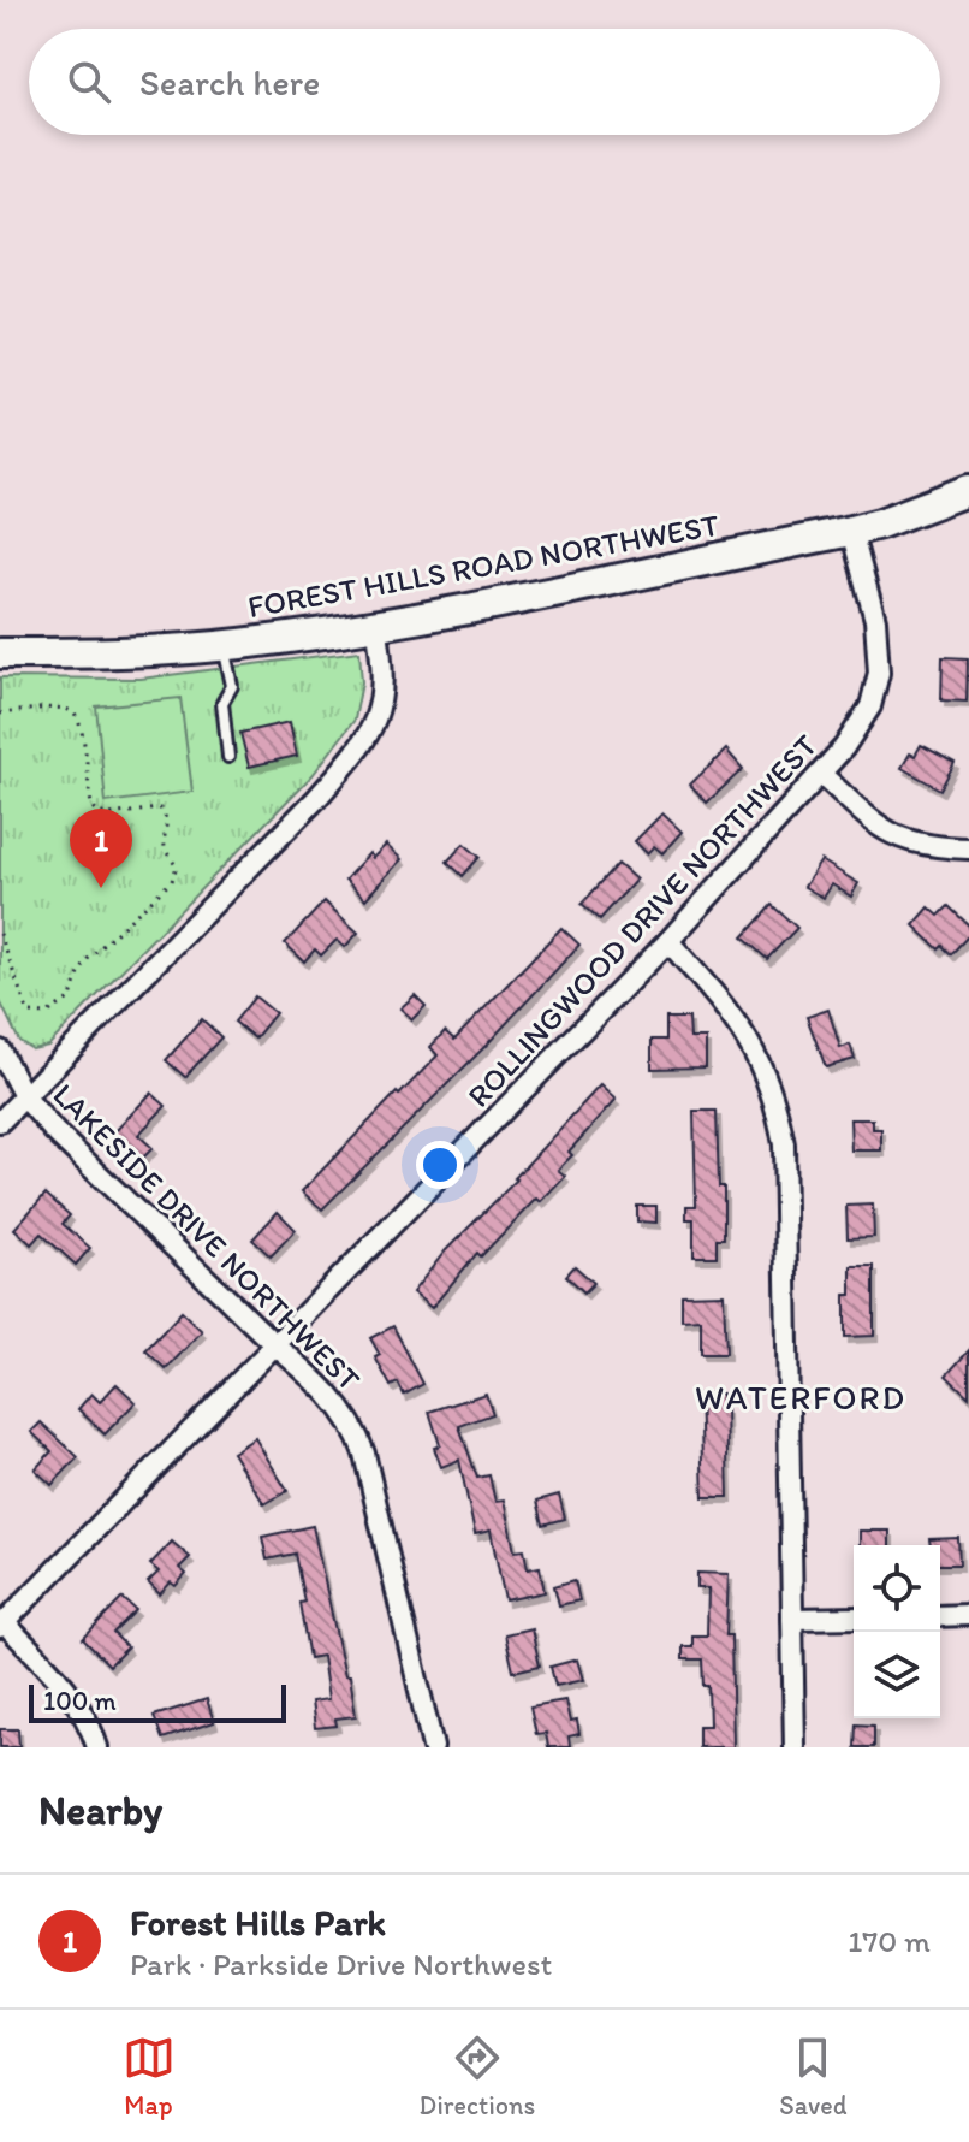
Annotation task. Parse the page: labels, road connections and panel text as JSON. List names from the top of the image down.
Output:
{
  "streets": {
    "main road": ["FOREST HILLS ROAD NORTHWEST"],
    "street": ["ROLLINGWOOD DRIVE NORTHWEST", "LAKESIDE DRIVE NORTHWEST"]
  },
  "crossings": [
    ["FOREST HILLS ROAD NORTHWEST", "ROLLINGWOOD DRIVE NORTHWEST"],
    ["ROLLINGWOOD DRIVE NORTHWEST", "LAKESIDE DRIVE NORTHWEST"]
  ],
  "districts": ["WATERFORD"],
  "scale_bar": "100 m",
  "page": {
    "search": "Search here",
    "pins": "1",
    "scale": "100 m",
    "heading": "Nearby",
    "list": [
      {
        "mark": "1",
        "name": "Forest Hills Park",
        "note": "Park · Parkside Drive Northwest",
        "value": "170 m"
      }
    ],
    "nav": ["Map", "Directions", "Saved"]
  }
}
